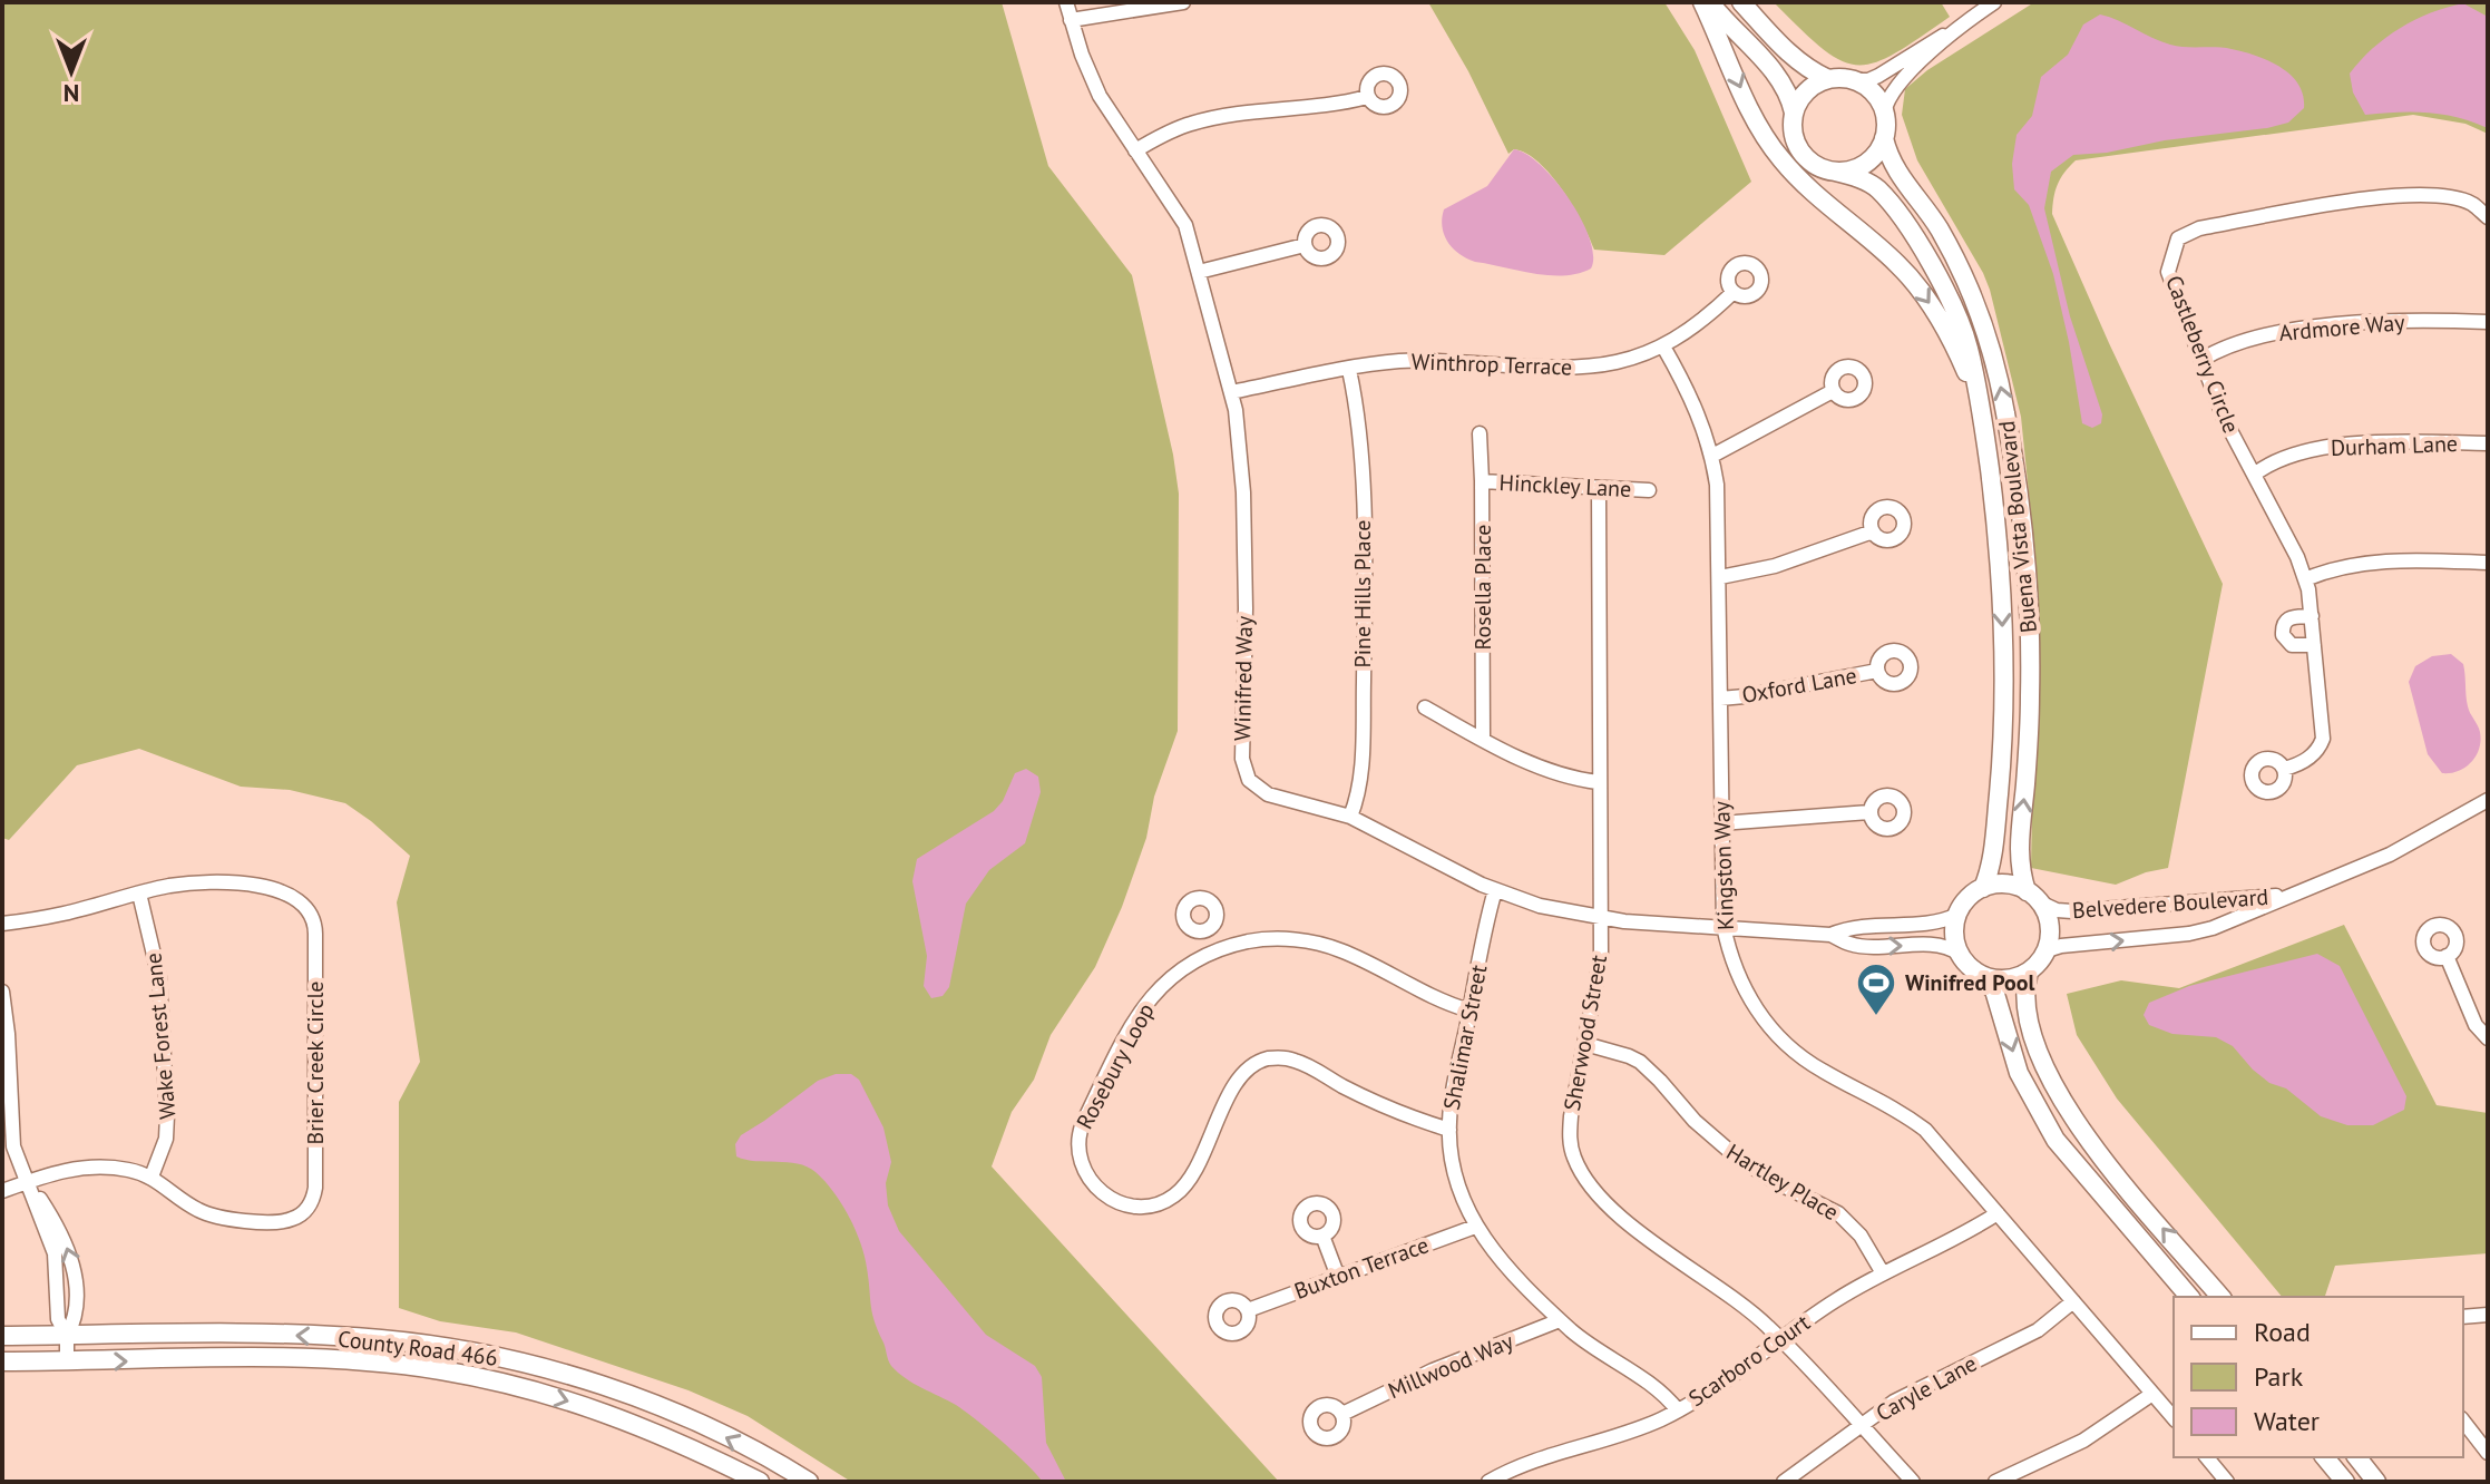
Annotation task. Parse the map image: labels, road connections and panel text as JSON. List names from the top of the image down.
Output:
{
  "streets": {
    "main road": ["Buena Vista Boulevard", "County Road 466"],
    "street": [
      "Ardmore Way",
      "Castleberry Circle",
      "Winthrop Terrace",
      "Durham Lane",
      "Hinckley Lane",
      "Rosella Place",
      "Pine Hills Place",
      "Winifred Way",
      "Oxford Lane",
      "Kingston Way",
      "Belvedere Boulevard",
      "Sherwood Street",
      "Wake Forest Lane",
      "Shalimar Street",
      "Brier Creek Circle",
      "Rosebury Loop",
      "Hartley Place",
      "Buxton Terrace",
      "Scarboro Court",
      "Millwood Way",
      "Caryle Lane"
    ]
  },
  "crossings": [
    ["Ardmore Way", "Castleberry Circle"],
    ["Castleberry Circle", "Durham Lane"],
    ["Winthrop Terrace", "Pine Hills Place"],
    ["Winthrop Terrace", "Winifred Way"],
    ["Winthrop Terrace", "Kingston Way"],
    ["Hinckley Lane", "Rosella Place"],
    ["Hinckley Lane", "Sherwood Street"],
    ["Buena Vista Boulevard", "Belvedere Boulevard"],
    ["Pine Hills Place", "Winifred Way"],
    ["Winifred Way", "Kingston Way"],
    ["Winifred Way", "Sherwood Street"],
    ["Winifred Way", "Shalimar Street"],
    ["Oxford Lane", "Kingston Way"],
    ["Kingston Way", "Scarboro Court"],
    ["Kingston Way", "Caryle Lane"],
    ["Sherwood Street", "Hartley Place"],
    ["Sherwood Street", "Scarboro Court"],
    ["Sherwood Street", "Caryle Lane"],
    ["Wake Forest Lane", "Brier Creek Circle"],
    ["Shalimar Street", "Rosebury Loop"],
    ["Shalimar Street", "Buxton Terrace"],
    ["Shalimar Street", "Scarboro Court"],
    ["Shalimar Street", "Millwood Way"],
    ["Hartley Place", "Scarboro Court"]
  ],
  "places": {
    "sports": ["Winifred Pool"]
  },
  "legend": ["Road", "Park", "Water"],
  "north": "bottom"
}
